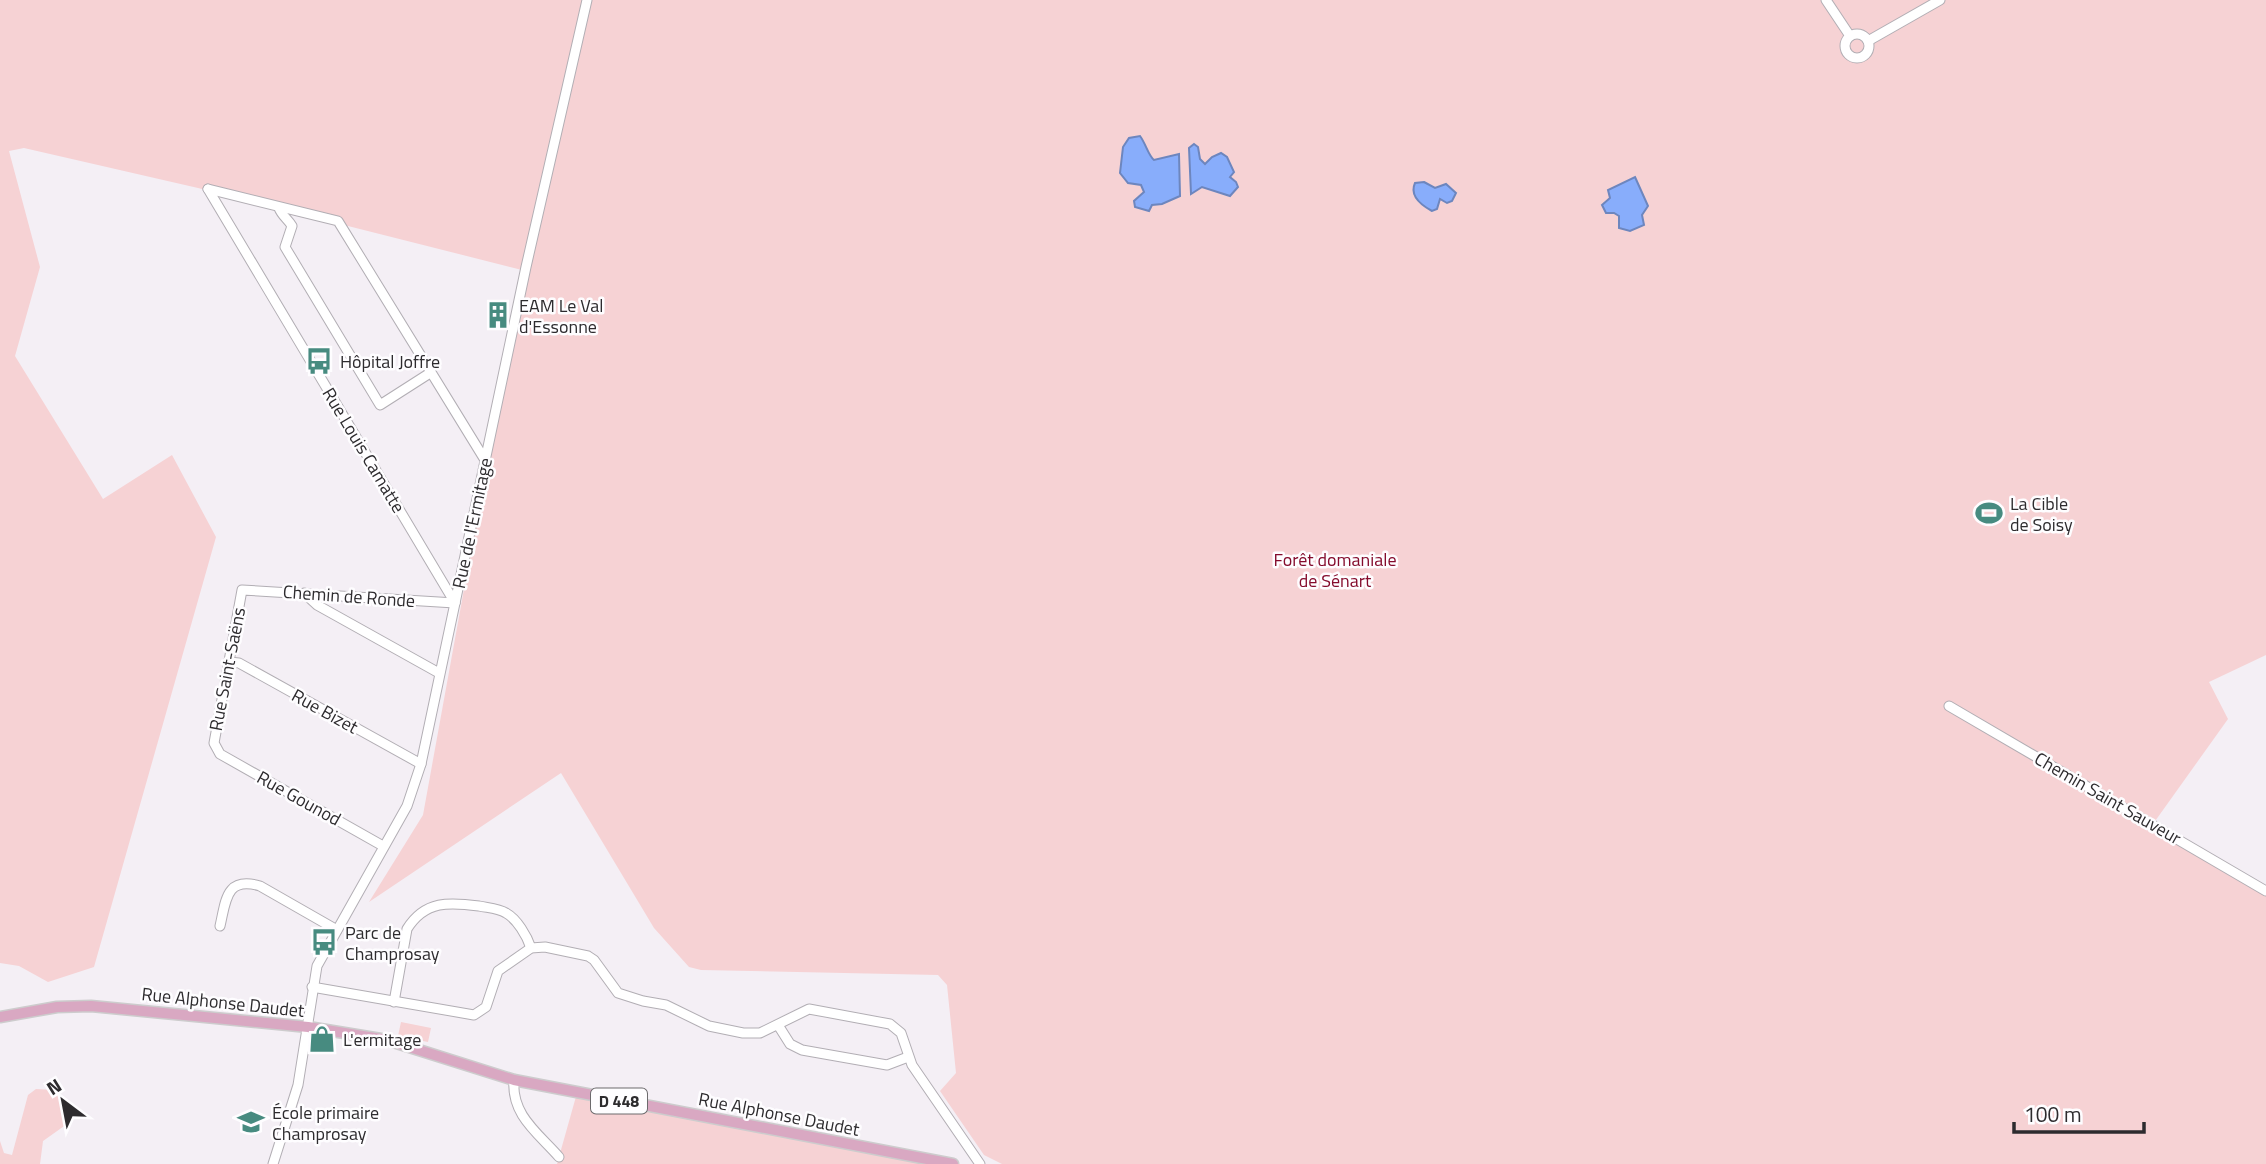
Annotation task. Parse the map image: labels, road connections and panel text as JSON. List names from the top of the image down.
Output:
{
  "streets": {
    "main road": ["Rue Alphonse Daudet", "D 448"],
    "street": [
      "Rue Louis Camatte",
      "Rue de l'Ermitage",
      "Chemin de Ronde",
      "Rue Saint-Saëns",
      "Rue Bizet",
      "Rue Gounod",
      "Chemin Saint Sauveur"
    ]
  },
  "crossings": [
    ["Rue Louis Camatte", "Rue de l'Ermitage"],
    ["Rue Louis Camatte", "Chemin de Ronde"],
    ["Rue de l'Ermitage", "Chemin de Ronde"],
    ["Rue de l'Ermitage", "Rue Bizet"],
    ["Rue de l'Ermitage", "Rue Gounod"],
    ["Rue de l'Ermitage", "Rue Alphonse Daudet"],
    ["Chemin de Ronde", "Rue Saint-Saëns"],
    ["Rue Saint-Saëns", "Rue Bizet"],
    ["Rue Saint-Saëns", "Rue Gounod"]
  ],
  "parks": ["Forêt domaniale de Sénart"],
  "places": {
    "building": ["EAM Le Val d'Essonne"],
    "bus stop": ["Hôpital Joffre", "Parc de Champrosay"],
    "sports": ["La Cible de Soisy"],
    "shop": ["L'ermitage"],
    "school or university": ["École primaire Champrosay"]
  },
  "scale_bar": "100 m",
  "north": "top left"
}
